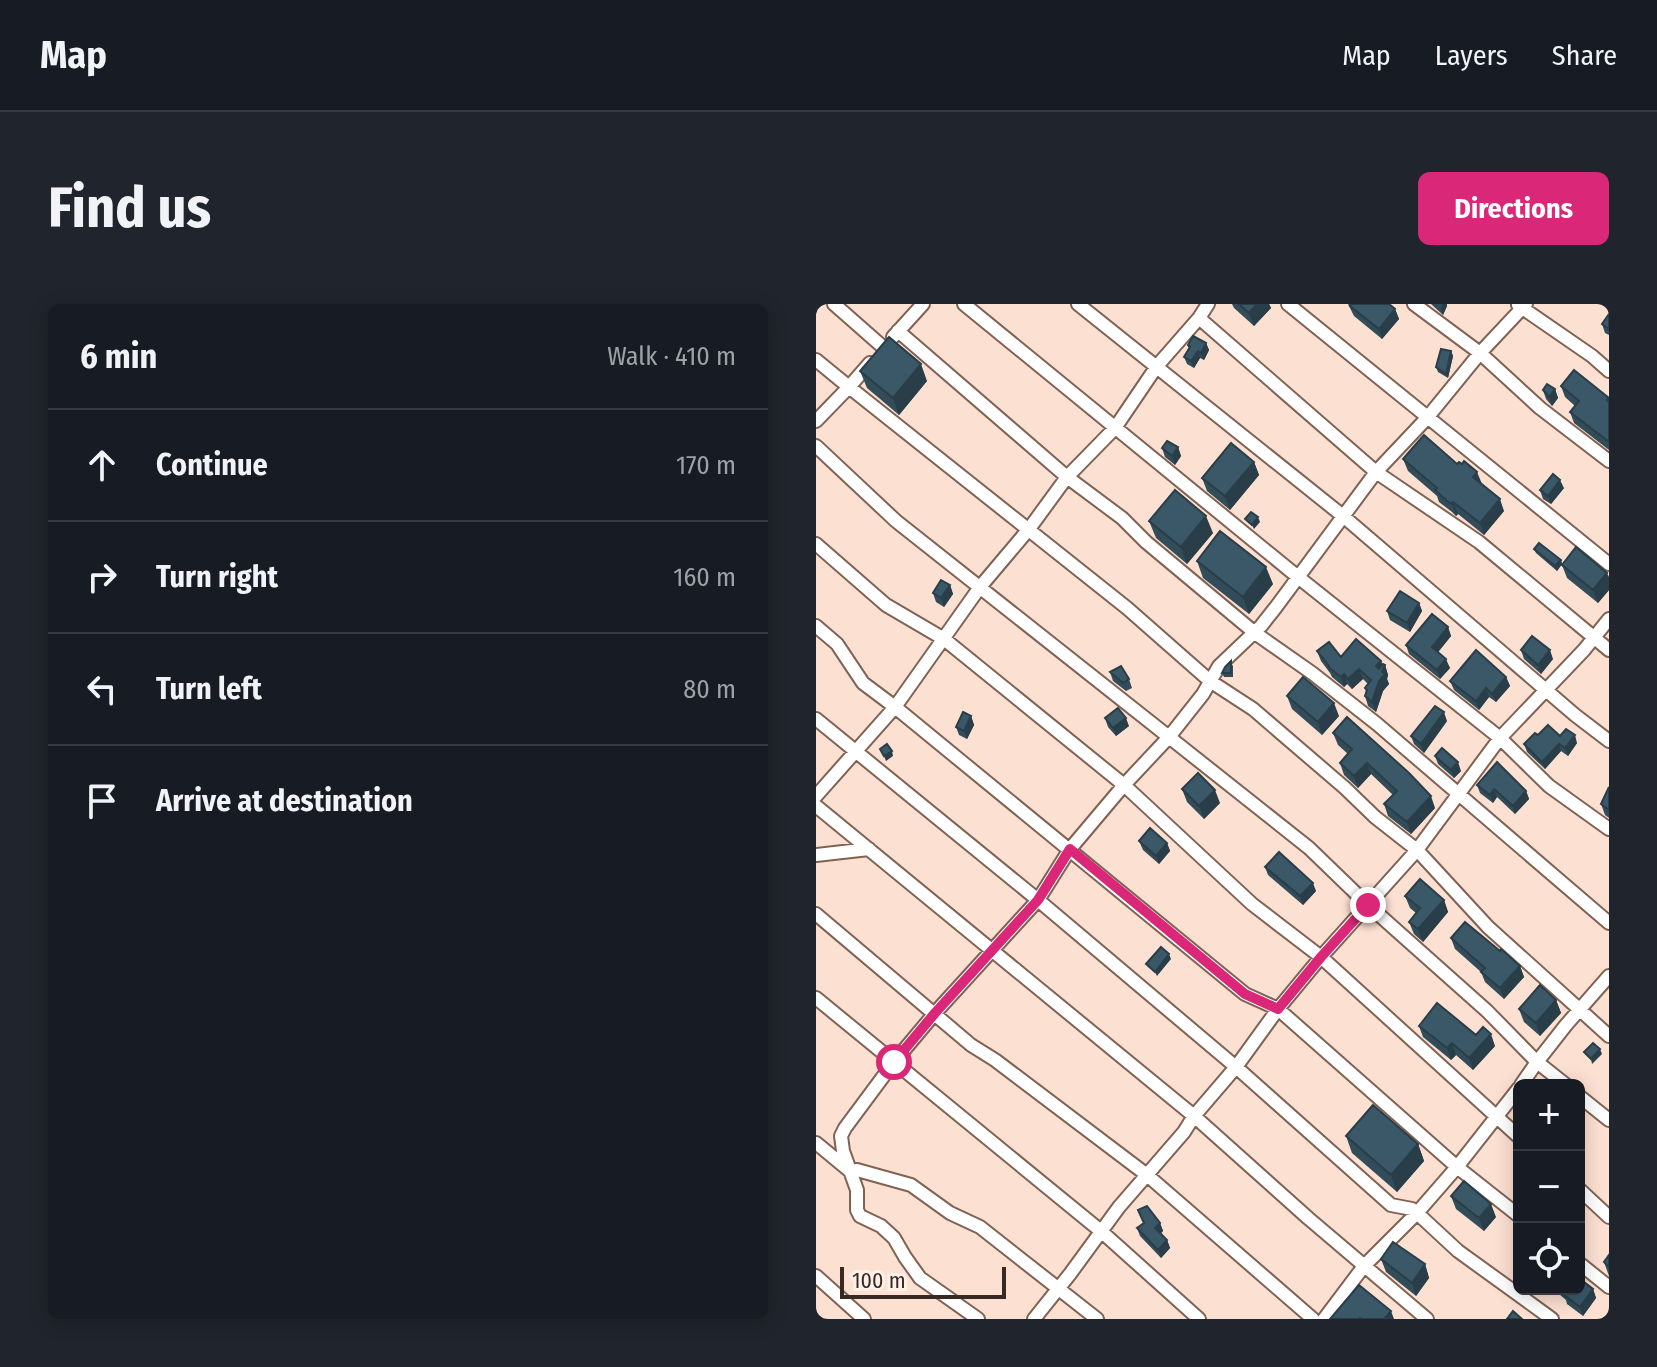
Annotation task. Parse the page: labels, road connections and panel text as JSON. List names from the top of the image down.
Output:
{
  "scale_bar": "100 m",
  "page": {
    "header": "Map",
    "nav": ["Map", "Layers", "Share"],
    "buttons": "Directions",
    "title": "Find us",
    "heading": ["6 min", "Walk · 410 m"],
    "list": [
      ["Continue", "170 m"],
      ["Turn right", "160 m"],
      ["Turn left", "80 m"],
      "Arrive at destination"
    ],
    "map_buttons": ["+", "−"],
    "scale": "100 m"
  }
}
